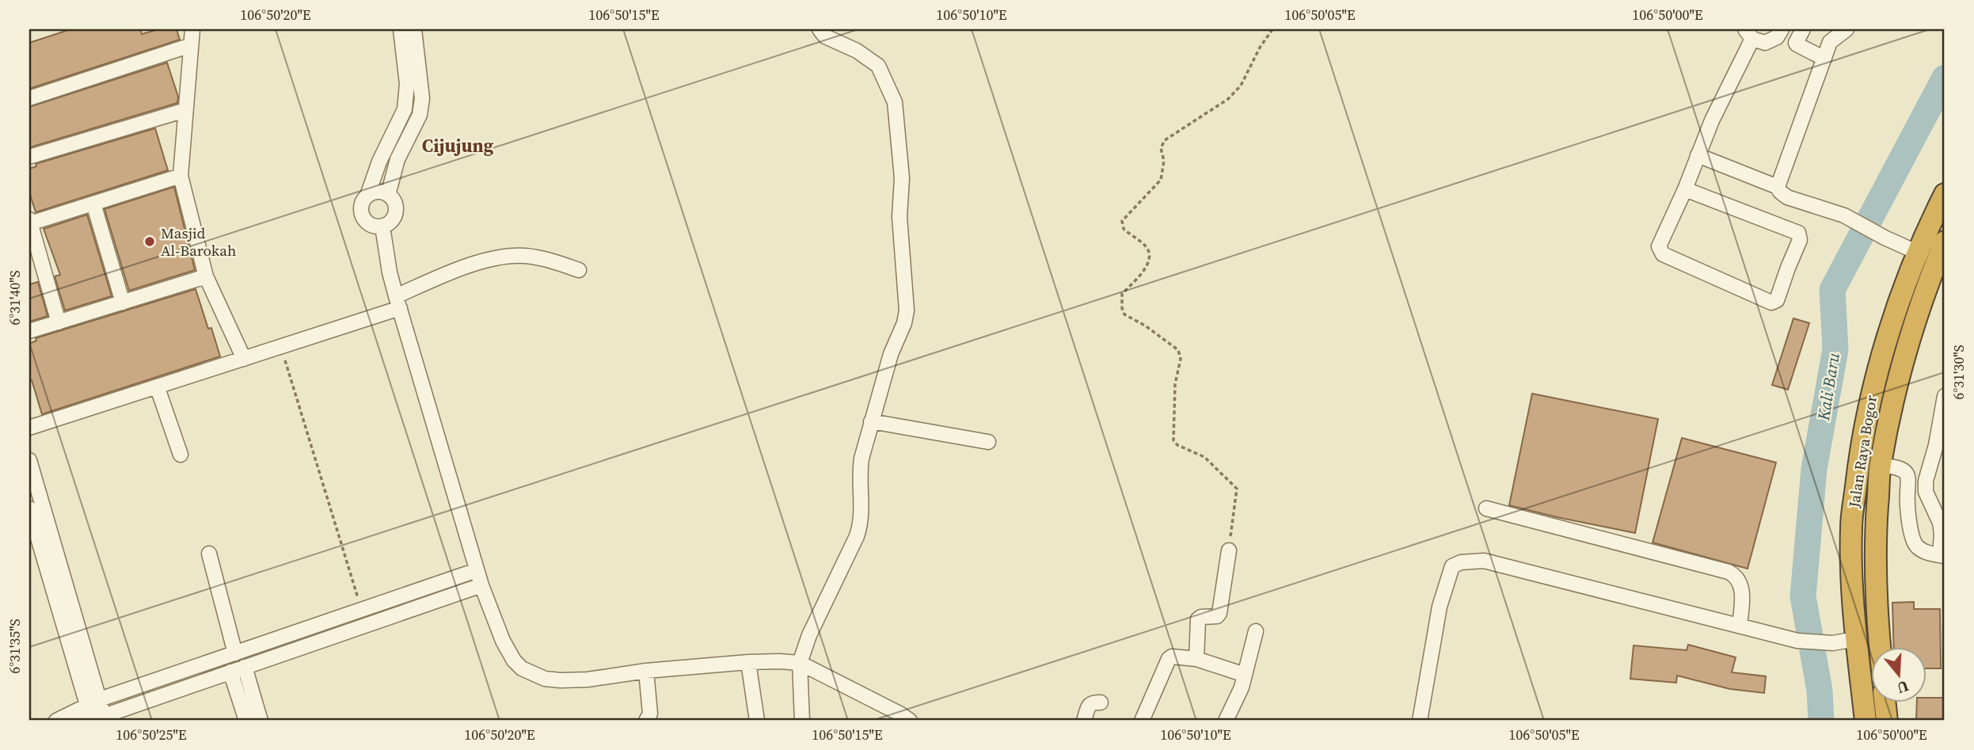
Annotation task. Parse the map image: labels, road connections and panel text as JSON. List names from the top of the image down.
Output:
{
  "streets": {
    "highway": ["Jalan Raya Bogor"]
  },
  "districts": ["Cijujung"],
  "water": ["Kali Baru"],
  "places": ["Masjid Al-Barokah"],
  "north": "bottom",
  "coordinates": [
    "106°50'20\"E",
    "106°50'15\"E",
    "106°50'10\"E",
    "106°50'05\"E",
    "106°50'00\"E",
    "6°31'40\"S",
    "6°31'30\"S",
    "6°31'35\"S",
    "106°50'25\"E"
  ]
}
